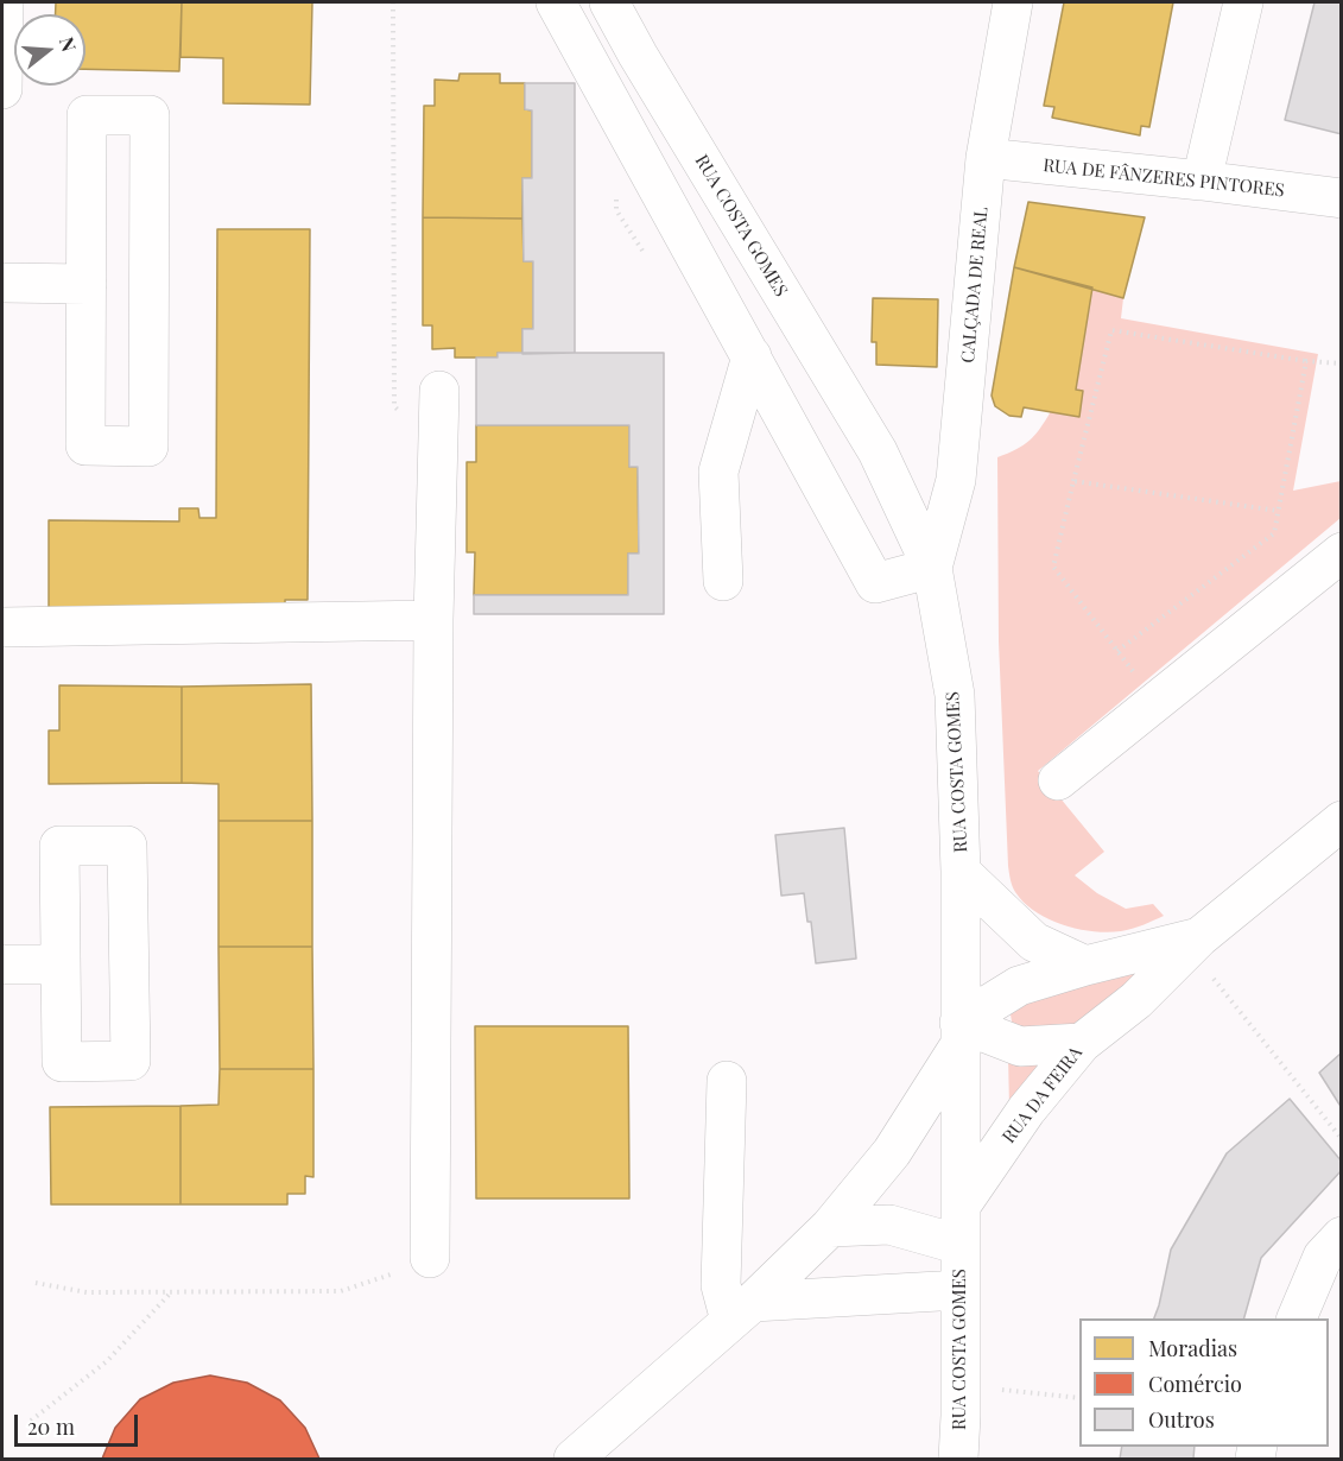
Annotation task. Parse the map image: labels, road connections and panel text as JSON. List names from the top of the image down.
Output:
{
  "streets": {
    "street": [
      "RUA DE FÂNZERES PINTORES",
      "RUA COSTA GOMES",
      "CALÇADA DE REAL",
      "RUA DA FEIRA"
    ]
  },
  "crossings": [
    ["RUA DE FÂNZERES PINTORES", "CALÇADA DE REAL"],
    ["RUA COSTA GOMES", "CALÇADA DE REAL"],
    ["RUA COSTA GOMES", "RUA DA FEIRA"]
  ],
  "legend": ["Moradias", "Comércio", "Outros"],
  "scale_bar": "20 m",
  "north": "right"
}
